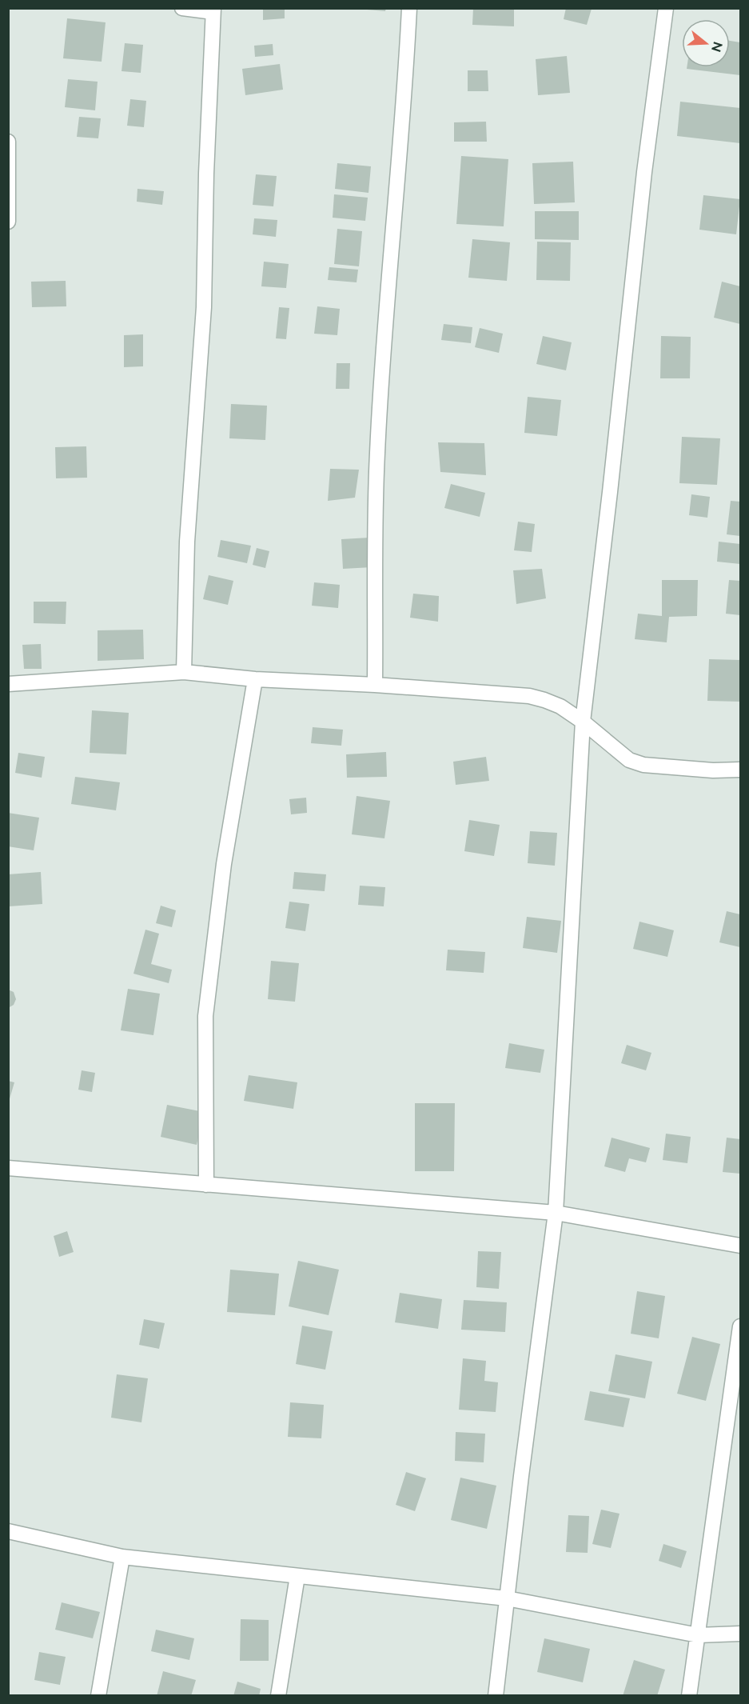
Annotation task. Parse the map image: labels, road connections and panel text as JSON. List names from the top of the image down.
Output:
{
  "north": "right"
}
